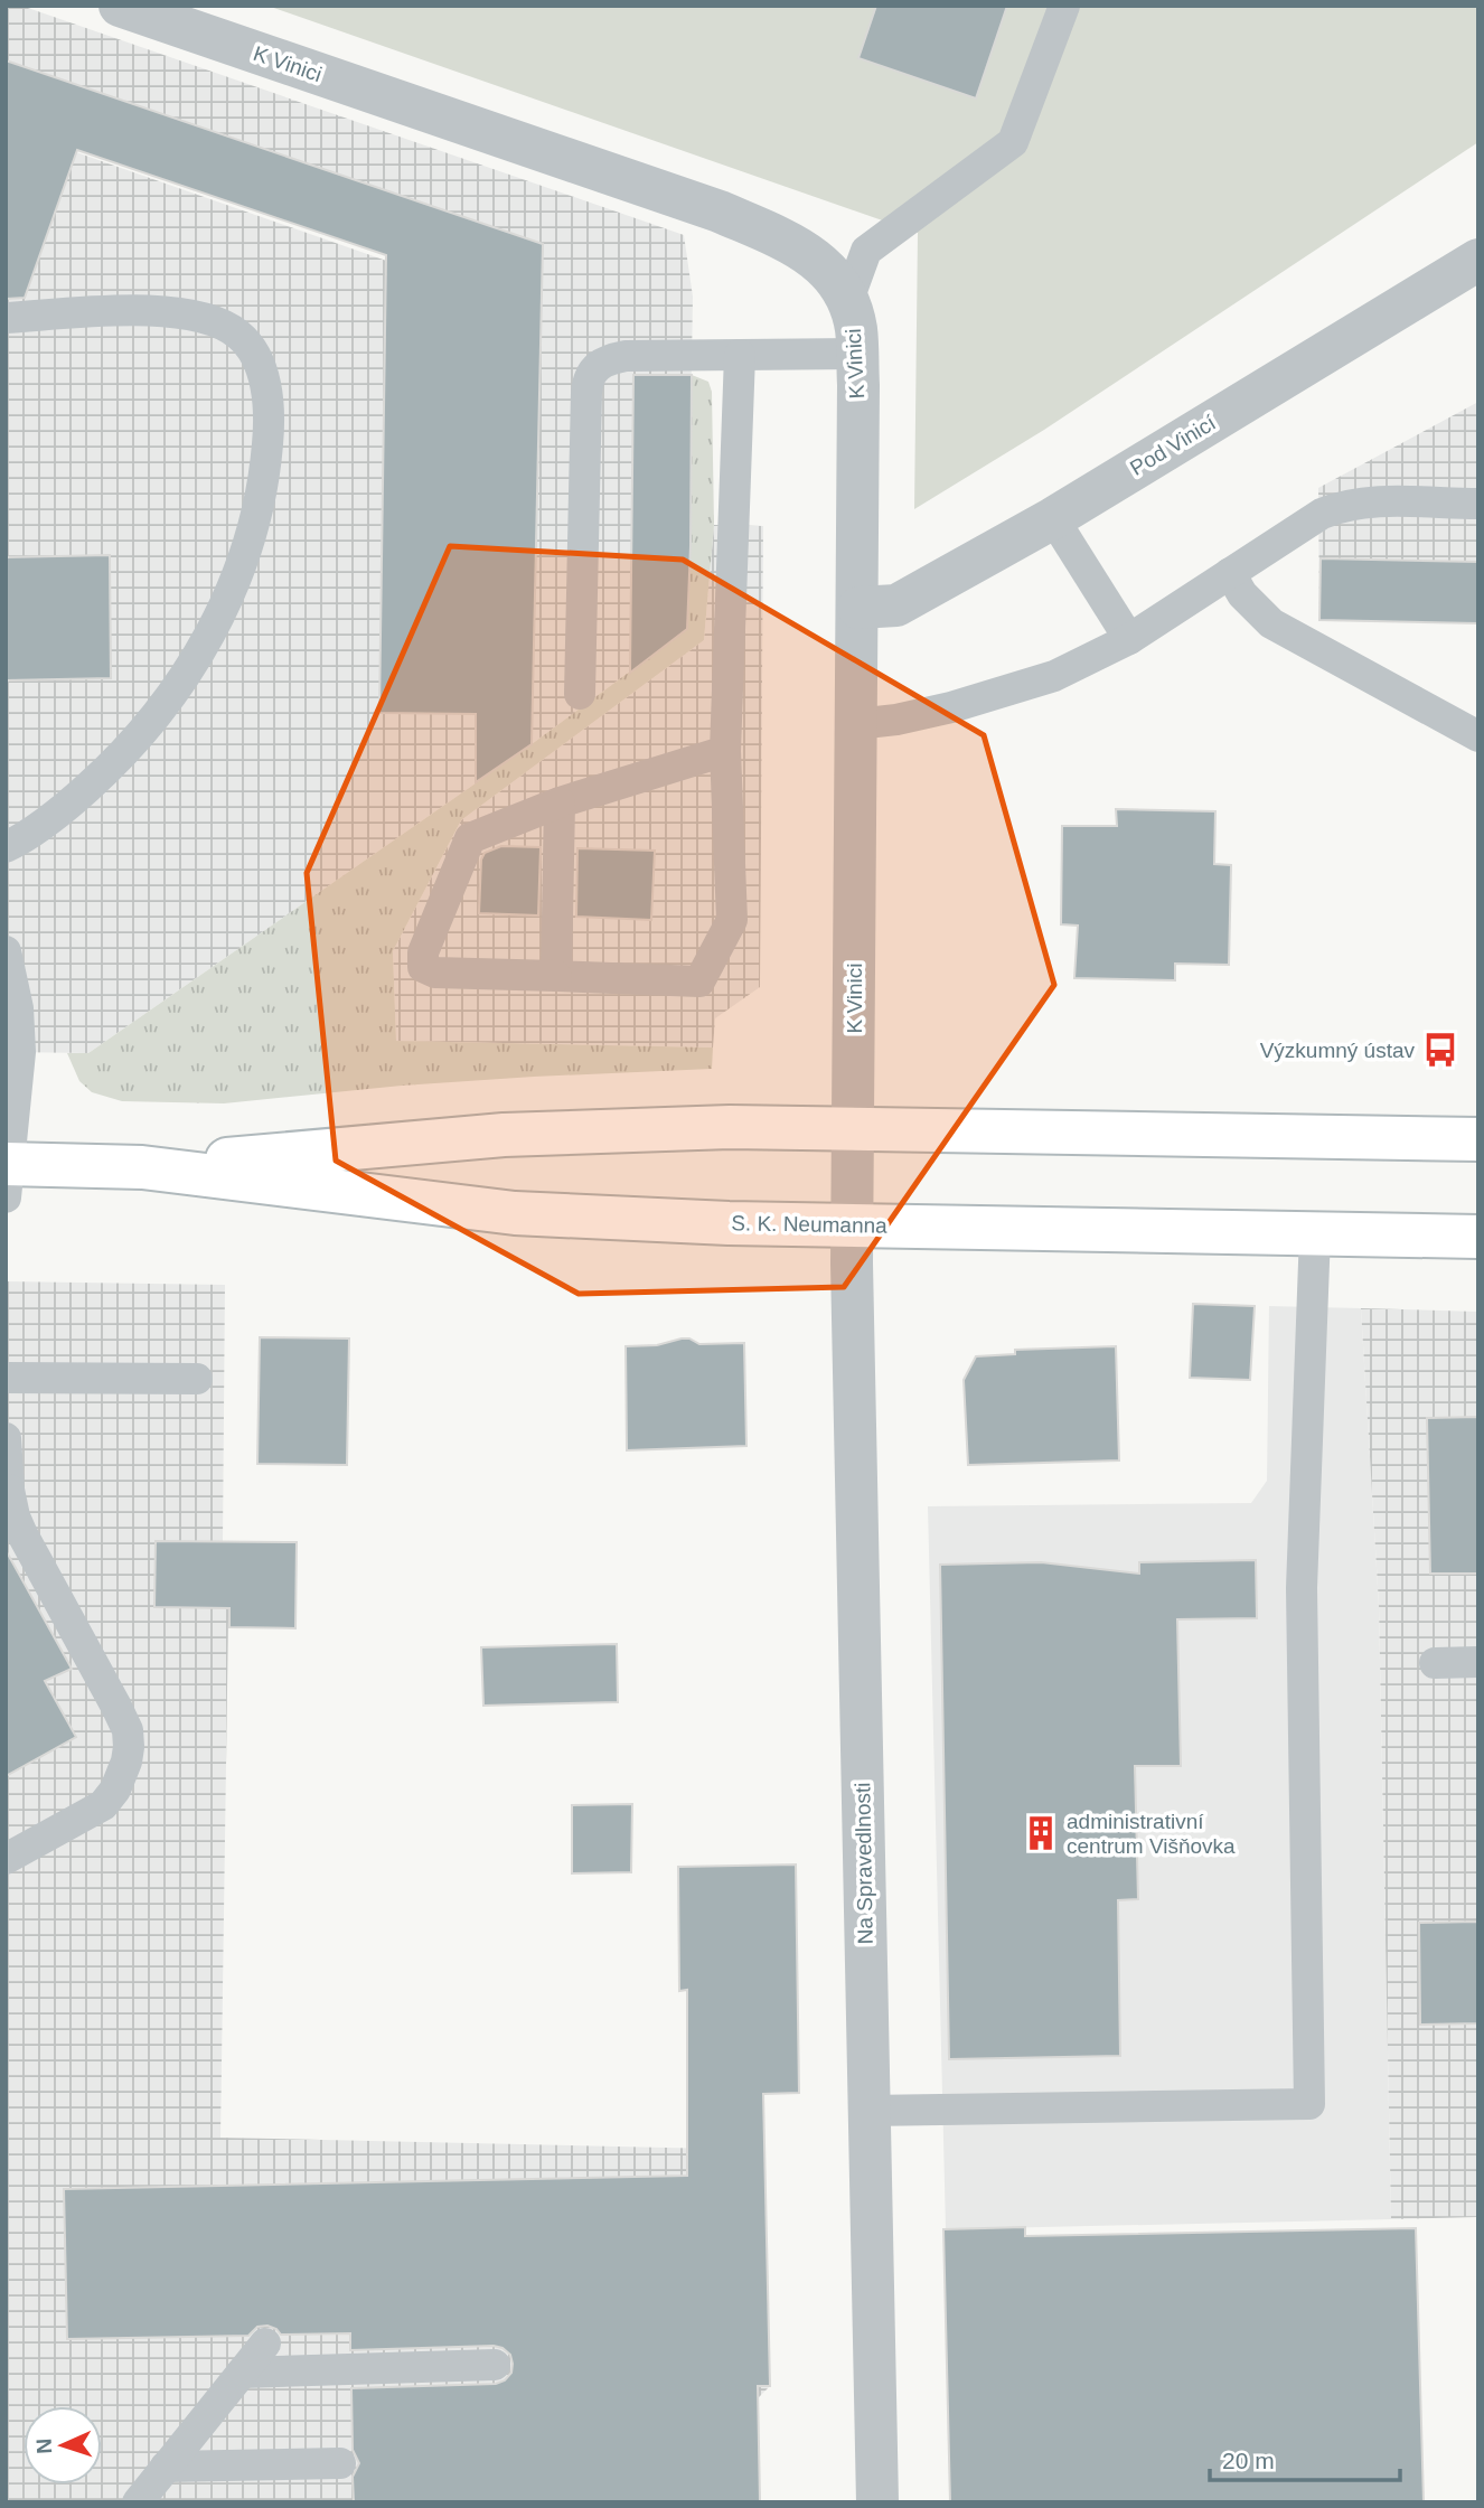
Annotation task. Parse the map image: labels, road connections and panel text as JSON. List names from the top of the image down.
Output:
{
  "streets": {
    "street": [
      "K Vinici",
      "Pod Vinicí",
      "S. K. Neumanna",
      "Na Spravedlnosti"
    ]
  },
  "crossings": [
    ["K Vinici", "Pod Vinicí"],
    ["K Vinici", "S. K. Neumanna"],
    ["K Vinici", "Na Spravedlnosti"],
    ["S. K. Neumanna", "Na Spravedlnosti"]
  ],
  "places": {
    "bus stop": ["Výzkumný ústav"],
    "building": ["administrativní centrum Višňovka"]
  },
  "scale_bar": "20 m",
  "north": "left"
}
